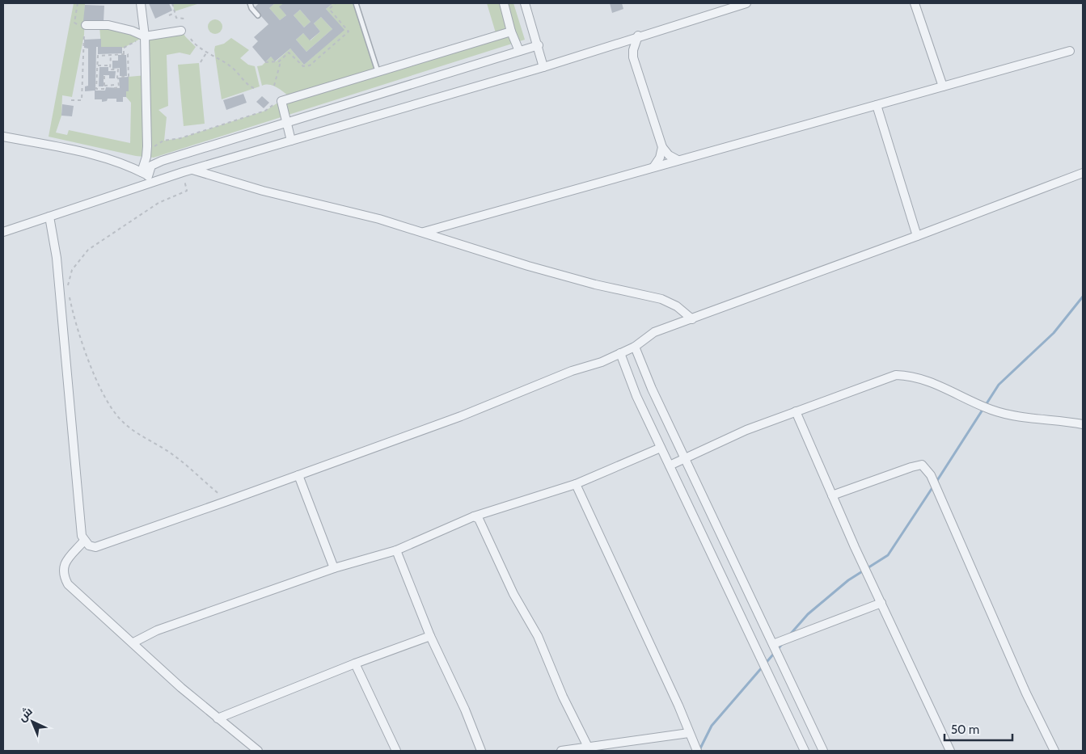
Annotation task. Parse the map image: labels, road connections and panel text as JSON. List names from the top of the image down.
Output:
{
  "scale_bar": "50 m",
  "north": "top left"
}
